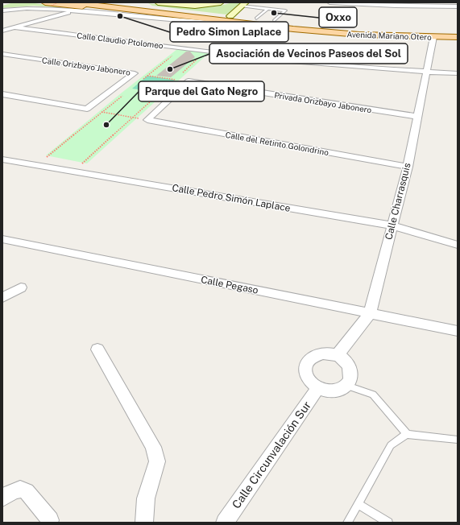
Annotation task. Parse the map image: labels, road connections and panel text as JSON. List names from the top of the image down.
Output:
{
  "streets": {
    "main road": ["Avenida Mariano Otero"],
    "street": [
      "Calle Claudio Ptolomeo",
      "Calle Orizbayo Jabonero",
      "Privada Orizbayo Jabonero",
      "Calle del Retinto Golondrino",
      "Calle Pedro Simón Laplace",
      "Calle Charrasquis",
      "Calle Pegaso",
      "Calle Circunvalación Sur"
    ]
  },
  "crossings": [
    ["Avenida Mariano Otero", "Calle Charrasquis"],
    ["Calle Claudio Ptolomeo", "Calle Charrasquis"],
    ["Privada Orizbayo Jabonero", "Calle Charrasquis"],
    ["Calle del Retinto Golondrino", "Calle Charrasquis"],
    ["Calle Pedro Simón Laplace", "Calle Charrasquis"],
    ["Calle Charrasquis", "Calle Pegaso"],
    ["Calle Charrasquis", "Calle Circunvalación Sur"]
  ],
  "places": [
    "Oxxo",
    "Pedro Simon Laplace",
    "Asociación de Vecinos Paseos del Sol",
    "Parque del Gato Negro"
  ]
}
